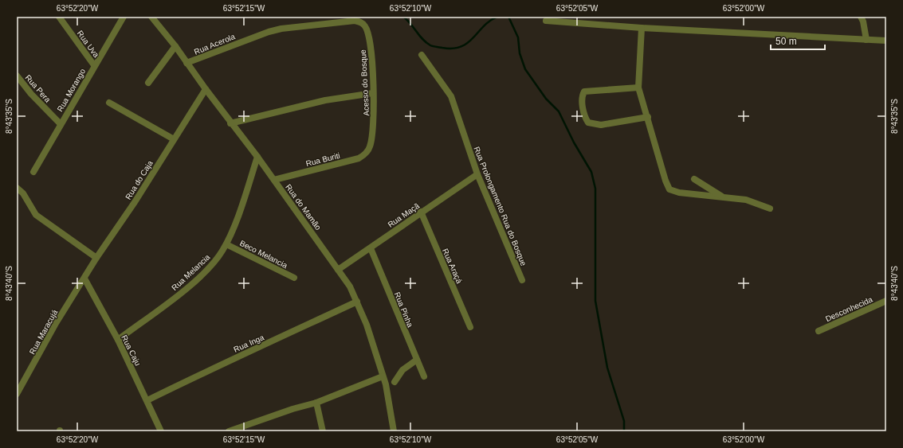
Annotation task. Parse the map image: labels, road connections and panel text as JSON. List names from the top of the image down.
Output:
{
  "streets": {
    "street": [
      "Rua Uva",
      "Rua Acerola",
      "Acesso do Bosque",
      "Rua Pera",
      "Rua Morango",
      "Rua Buriti",
      "Rua do Caja",
      "Rua Prolongamento Rua do Bosque",
      "Rua do Mamão",
      "Rua Maçã",
      "Beco Melancia",
      "Rua Araçá",
      "Rua Melancia",
      "Desconhecida",
      "Rua Pinha",
      "Rua Maracujá",
      "Rua Inga",
      "Rua Caju"
    ]
  },
  "crossings": [
    ["Rua Uva", "Rua Morango"],
    ["Rua Acerola", "Acesso do Bosque"],
    ["Rua Acerola", "Rua do Mamão"],
    ["Acesso do Bosque", "Rua Buriti"],
    ["Rua Pera", "Rua Morango"],
    ["Rua Buriti", "Rua do Mamão"],
    ["Rua do Caja", "Rua do Mamão"],
    ["Rua do Caja", "Rua Maracujá"],
    ["Rua do Caja", "Rua Caju"],
    ["Rua Prolongamento Rua do Bosque", "Rua Maçã"],
    ["Rua do Mamão", "Rua Maçã"],
    ["Rua do Mamão", "Rua Melancia"],
    ["Rua do Mamão", "Rua Inga"],
    ["Rua Maçã", "Rua Araçá"],
    ["Rua Maçã", "Rua Pinha"],
    ["Beco Melancia", "Rua Melancia"],
    ["Rua Melancia", "Rua Caju"],
    ["Rua Maracujá", "Rua Caju"],
    ["Rua Inga", "Rua Caju"]
  ],
  "scale_bar": "50 m",
  "coordinates": [
    "63°52'20\"W",
    "63°52'15\"W",
    "63°52'10\"W",
    "63°52'05\"W",
    "63°52'00\"W",
    "8°43'35\"S",
    "8°43'40\"S"
  ]
}
